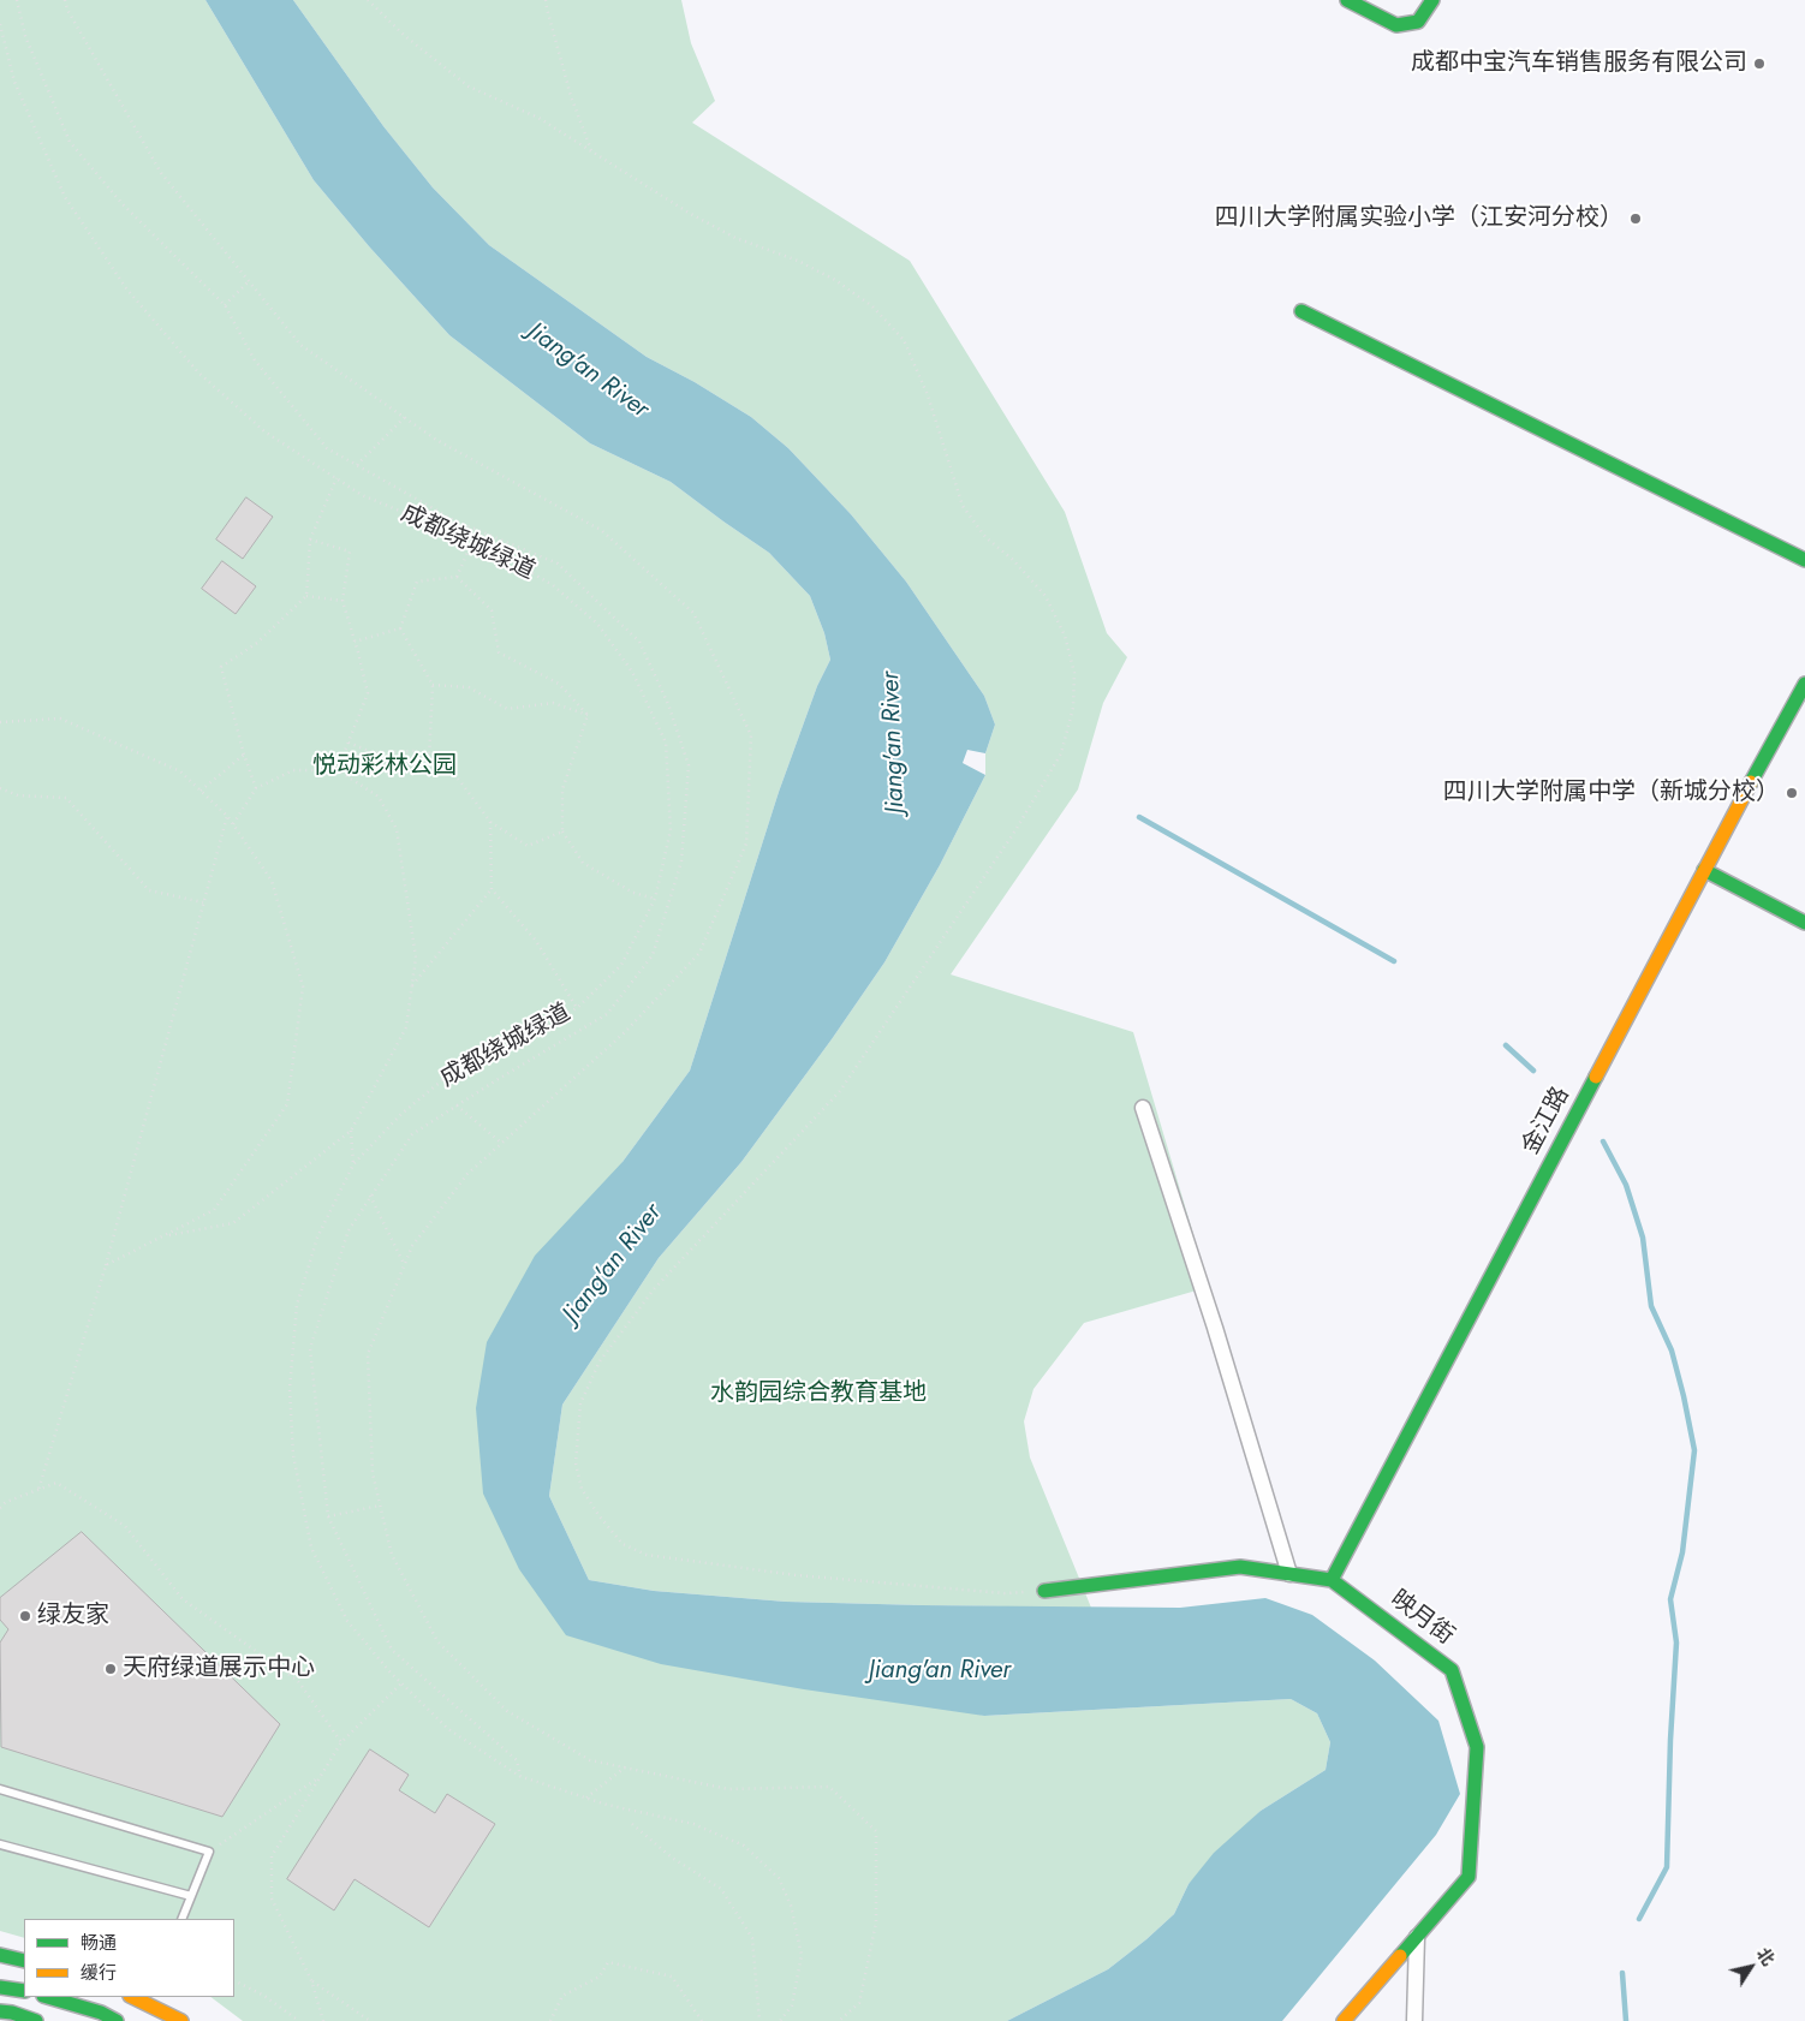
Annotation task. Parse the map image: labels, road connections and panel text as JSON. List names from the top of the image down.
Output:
{
  "streets": {
    "street": ["金江路", "映月街"],
    "path": ["成都绕城绿道"]
  },
  "crossings": [
    ["金江路", "映月街"]
  ],
  "water": ["Jiang'an River"],
  "parks": ["悦动彩林公园", "水韵园综合教育基地"],
  "places": [
    "成都中宝汽车销售服务有限公司",
    "四川大学附属实验小学（江安河分校）",
    "四川大学附属中学（新城分校）",
    "绿友家",
    "天府绿道展示中心"
  ],
  "legend": ["畅通", "缓行"],
  "north": "top right"
}
